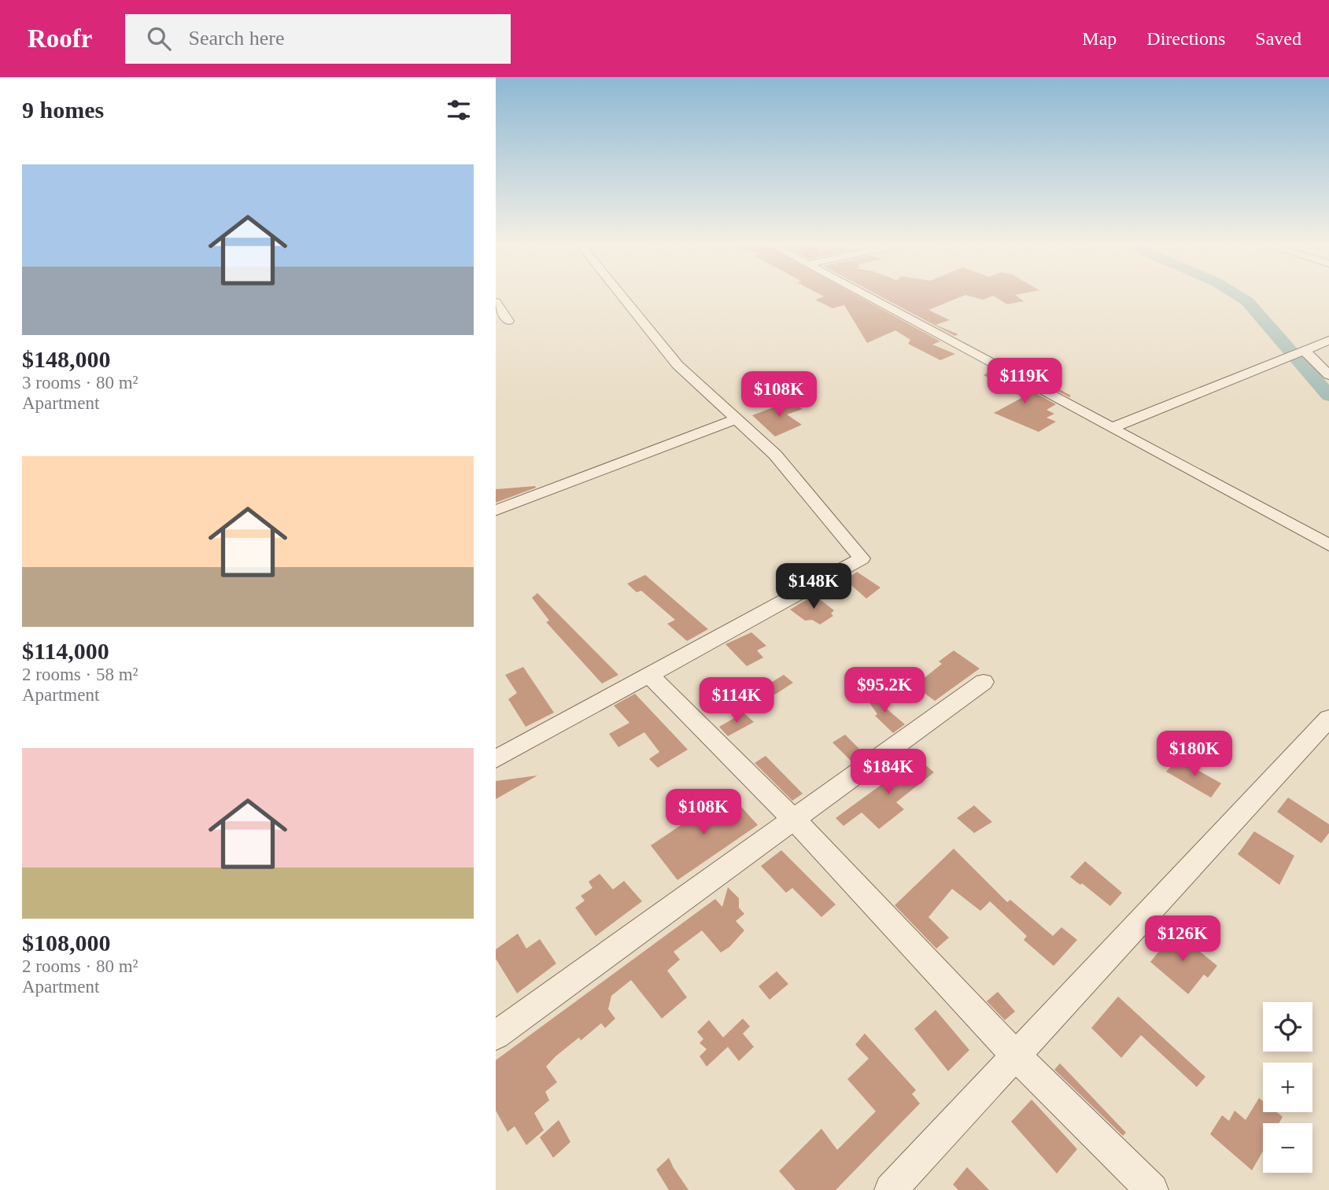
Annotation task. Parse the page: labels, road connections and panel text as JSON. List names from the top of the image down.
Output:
{
  "page": {
    "header": "Roofr",
    "search": "Search here",
    "nav": ["Map", "Directions", "Saved"],
    "heading": "9 homes",
    "list": [
      {
        "name": "$148,000",
        "note": "3 rooms · 80 m² · Apartment"
      },
      {
        "name": "$114,000",
        "note": "2 rooms · 58 m² · Apartment"
      },
      {
        "name": "$108,000",
        "note": "2 rooms · 80 m² · Apartment"
      }
    ],
    "price": [
      "$119K",
      "$108K",
      "$148K",
      "$95.2K",
      "$114K",
      "$180K",
      "$184K",
      "$108K",
      "$126K"
    ],
    "map_buttons": ["+", "−"]
  }
}
